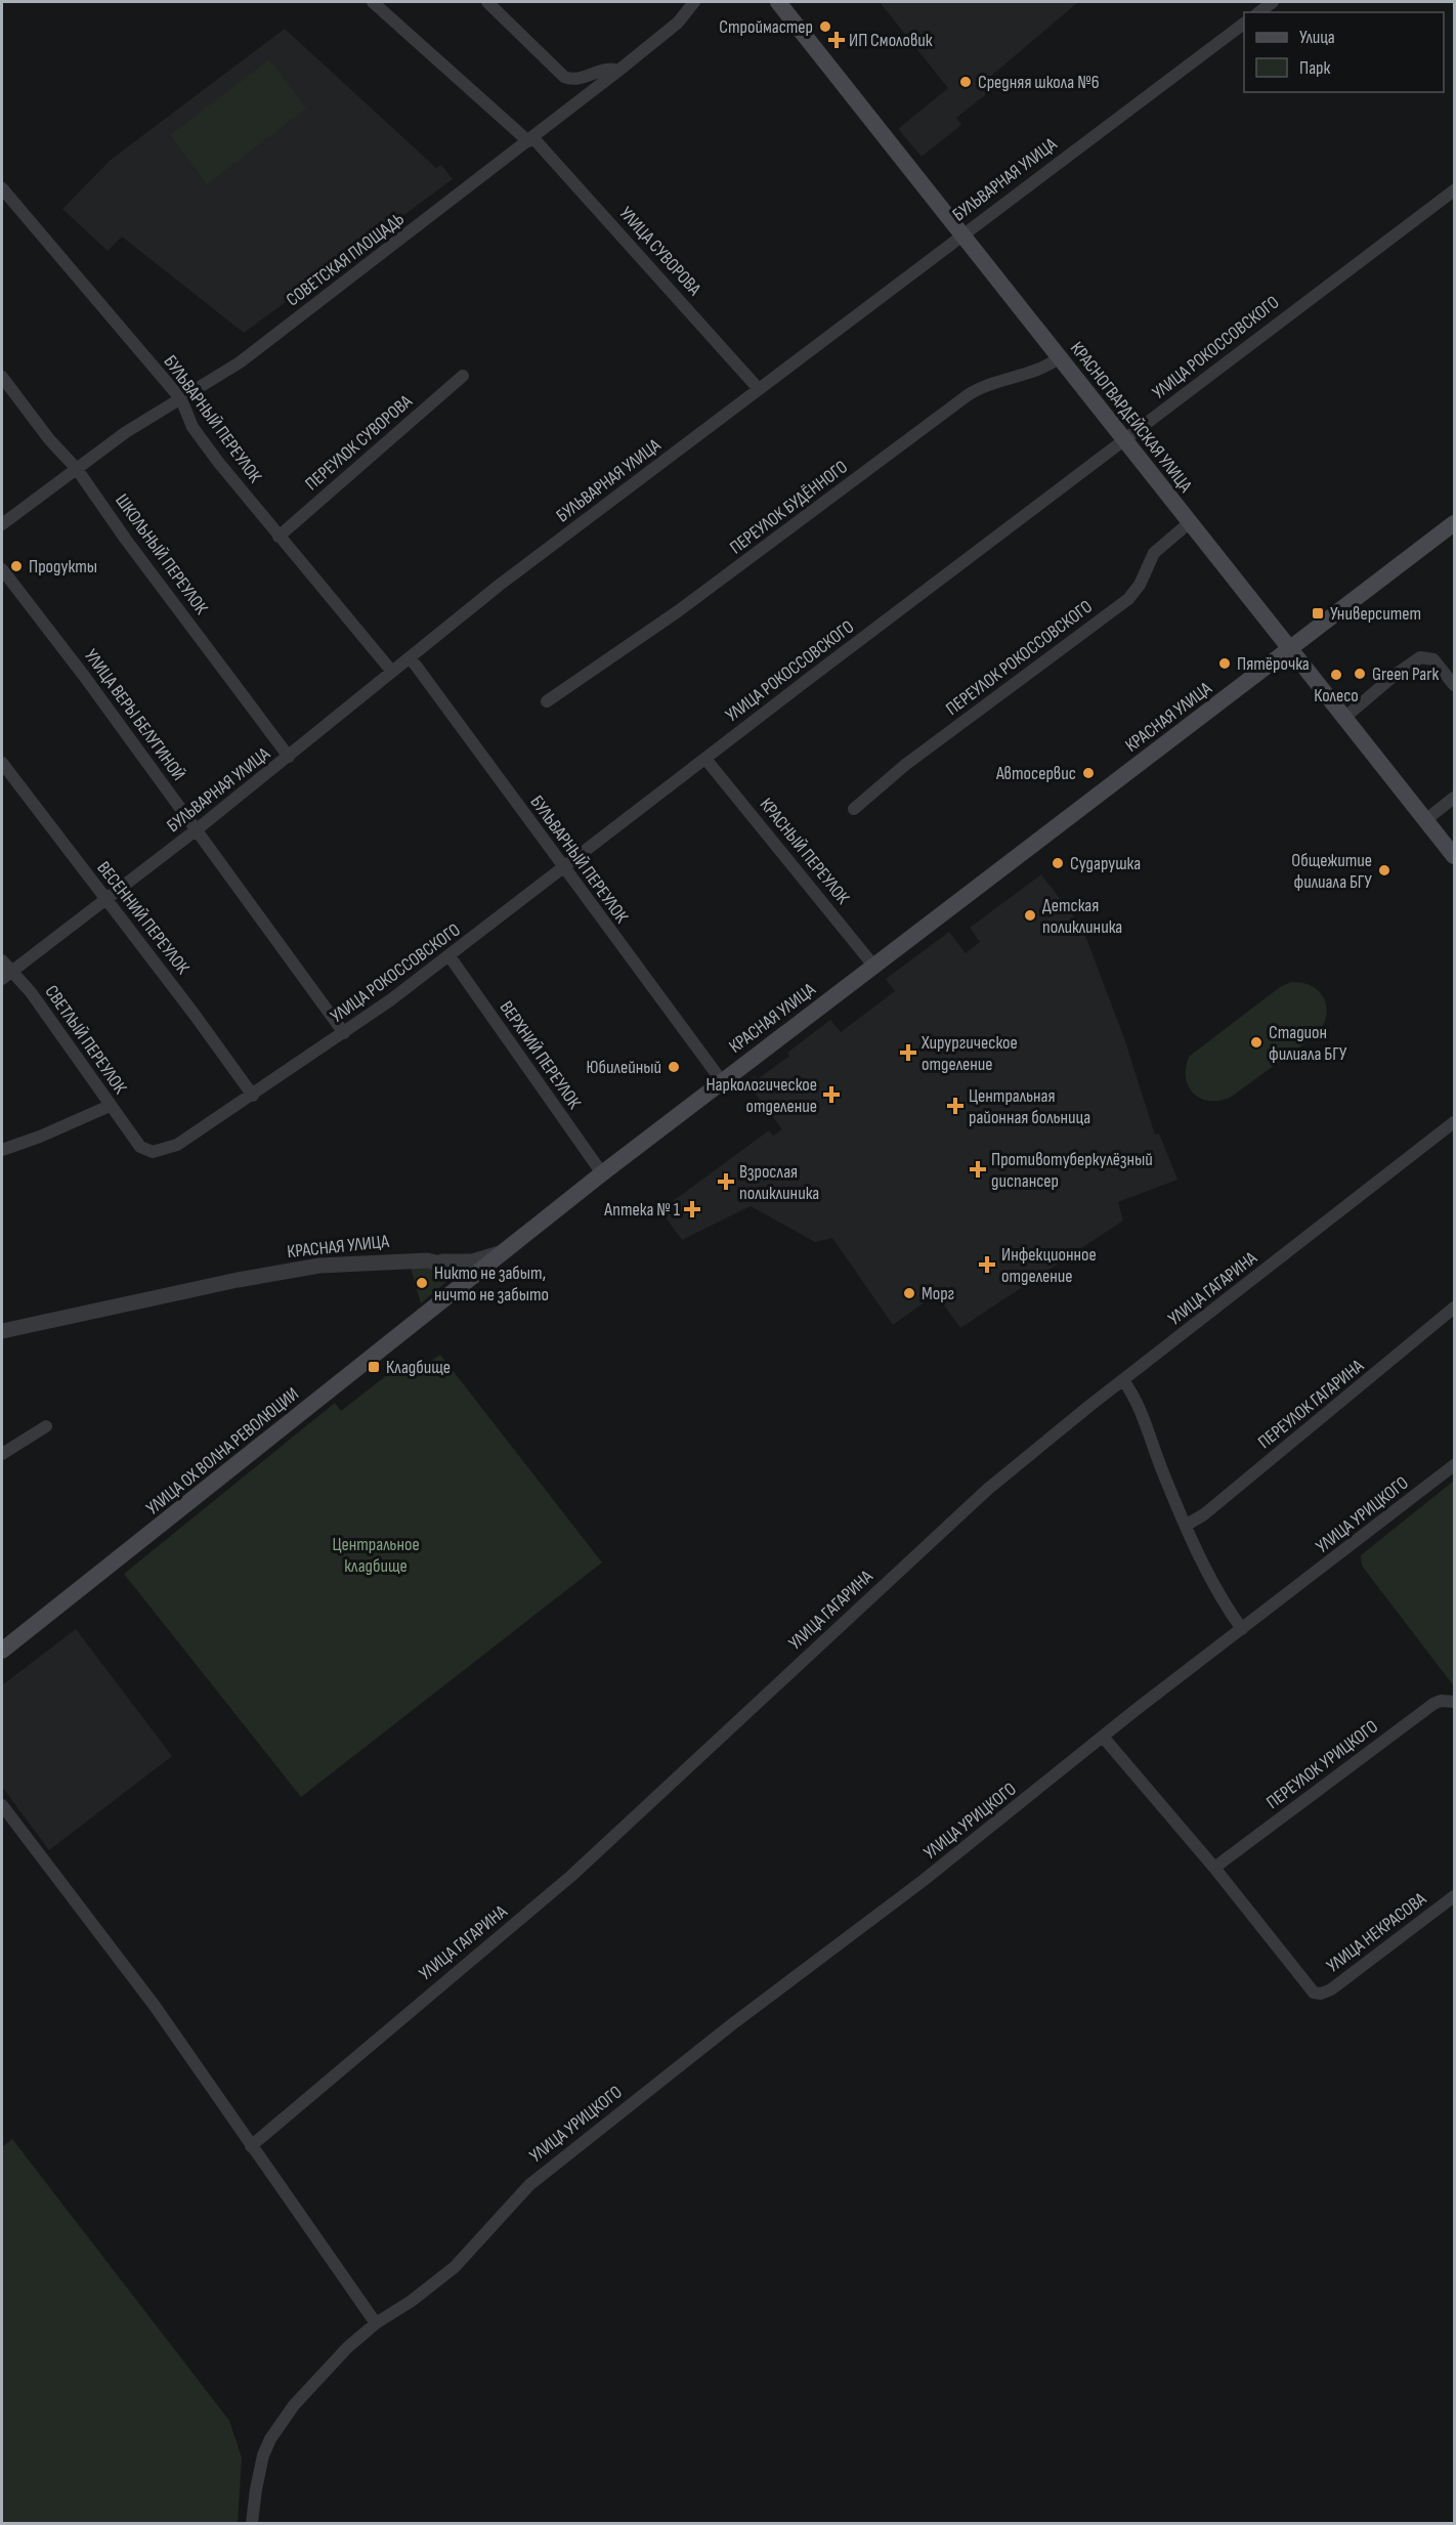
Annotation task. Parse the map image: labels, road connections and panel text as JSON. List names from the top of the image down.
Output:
{
  "streets": {
    "main road": ["КРАСНОГВАРДЕЙСКАЯ УЛИЦА", "КРАСНАЯ УЛИЦА", "УЛИЦА ОХ ВОЛНА РЕВОЛЮЦИИ"],
    "street": [
      "БУЛЬВАРНАЯ УЛИЦА",
      "УЛИЦА СУВОРОВА",
      "СОВЕТСКАЯ ПЛОЩАДЬ",
      "УЛИЦА РОКОССОВСКОГО",
      "БУЛЬВАРНЫЙ ПЕРЕУЛОК",
      "ПЕРЕУЛОК СУВОРОВА",
      "ПЕРЕУЛОК БУДЁННОГО",
      "ШКОЛЬНЫЙ ПЕРЕУЛОК",
      "ПЕРЕУЛОК РОКОССОВСКОГО",
      "УЛИЦА ВЕРЫ БЕЛУГИНОЙ",
      "КРАСНЫЙ ПЕРЕУЛОК",
      "ВЕСЕННИЙ ПЕРЕУЛОК",
      "СВЕТЛЫЙ ПЕРЕУЛОК",
      "ВЕРХНИЙ ПЕРЕУЛОК",
      "УЛИЦА ГАГАРИНА",
      "ПЕРЕУЛОК ГАГАРИНА",
      "УЛИЦА УРИЦКОГО",
      "ПЕРЕУЛОК УРИЦКОГО",
      "УЛИЦА НЕКРАСОВА"
    ]
  },
  "crossings": [
    ["БУЛЬВАРНАЯ УЛИЦА", "УЛИЦА СУВОРОВА"],
    ["БУЛЬВАРНАЯ УЛИЦА", "КРАСНОГВАРДЕЙСКАЯ УЛИЦА"],
    ["БУЛЬВАРНАЯ УЛИЦА", "БУЛЬВАРНЫЙ ПЕРЕУЛОК"],
    ["БУЛЬВАРНАЯ УЛИЦА", "ШКОЛЬНЫЙ ПЕРЕУЛОК"],
    ["БУЛЬВАРНАЯ УЛИЦА", "УЛИЦА ВЕРЫ БЕЛУГИНОЙ"],
    ["БУЛЬВАРНАЯ УЛИЦА", "ВЕСЕННИЙ ПЕРЕУЛОК"],
    ["БУЛЬВАРНАЯ УЛИЦА", "СВЕТЛЫЙ ПЕРЕУЛОК"],
    ["УЛИЦА СУВОРОВА", "СОВЕТСКАЯ ПЛОЩАДЬ"],
    ["СОВЕТСКАЯ ПЛОЩАДЬ", "БУЛЬВАРНЫЙ ПЕРЕУЛОК"],
    ["СОВЕТСКАЯ ПЛОЩАДЬ", "ШКОЛЬНЫЙ ПЕРЕУЛОК"],
    ["УЛИЦА РОКОССОВСКОГО", "КРАСНОГВАРДЕЙСКАЯ УЛИЦА"],
    ["УЛИЦА РОКОССОВСКОГО", "БУЛЬВАРНЫЙ ПЕРЕУЛОК"],
    ["УЛИЦА РОКОССОВСКОГО", "УЛИЦА ВЕРЫ БЕЛУГИНОЙ"],
    ["УЛИЦА РОКОССОВСКОГО", "КРАСНЫЙ ПЕРЕУЛОК"],
    ["УЛИЦА РОКОССОВСКОГО", "ВЕСЕННИЙ ПЕРЕУЛОК"],
    ["УЛИЦА РОКОССОВСКОГО", "СВЕТЛЫЙ ПЕРЕУЛОК"],
    ["УЛИЦА РОКОССОВСКОГО", "ВЕРХНИЙ ПЕРЕУЛОК"],
    ["КРАСНОГВАРДЕЙСКАЯ УЛИЦА", "ПЕРЕУЛОК БУДЁННОГО"],
    ["КРАСНОГВАРДЕЙСКАЯ УЛИЦА", "ПЕРЕУЛОК РОКОССОВСКОГО"],
    ["КРАСНОГВАРДЕЙСКАЯ УЛИЦА", "КРАСНАЯ УЛИЦА"],
    ["БУЛЬВАРНЫЙ ПЕРЕУЛОК", "ПЕРЕУЛОК СУВОРОВА"],
    ["БУЛЬВАРНЫЙ ПЕРЕУЛОК", "КРАСНАЯ УЛИЦА"],
    ["КРАСНАЯ УЛИЦА", "КРАСНЫЙ ПЕРЕУЛОК"],
    ["КРАСНАЯ УЛИЦА", "ВЕРХНИЙ ПЕРЕУЛОК"],
    ["КРАСНАЯ УЛИЦА", "УЛИЦА ОХ ВОЛНА РЕВОЛЮЦИИ"],
    ["ПЕРЕУЛОК УРИЦКОГО", "УЛИЦА НЕКРАСОВА"]
  ],
  "parks": ["Центральное кладбище"],
  "places": {
    "other": [
      "Строймастер",
      "Средняя школа №6",
      "Продукты",
      "Пятёрочка",
      "Green Park",
      "Колесо",
      "Автосервис",
      "Сударушка",
      "Общежитие филиала БГУ",
      "Детская поликлиника",
      "Стадион филиала БГУ",
      "Юбилейный",
      "Никто не забыт, ничто не забыто",
      "Морг"
    ],
    "health": [
      "ИП Смоловик",
      "Хирургическое отделение",
      "Наркологическое отделение",
      "Центральная районная больница",
      "Противотуберкулёзный диспансер",
      "Взрослая поликлиника",
      "Аптека № 1",
      "Инфекционное отделение"
    ],
    "transit": ["Университет", "Кладбище"]
  },
  "legend": ["Улица", "Парк"]
}
